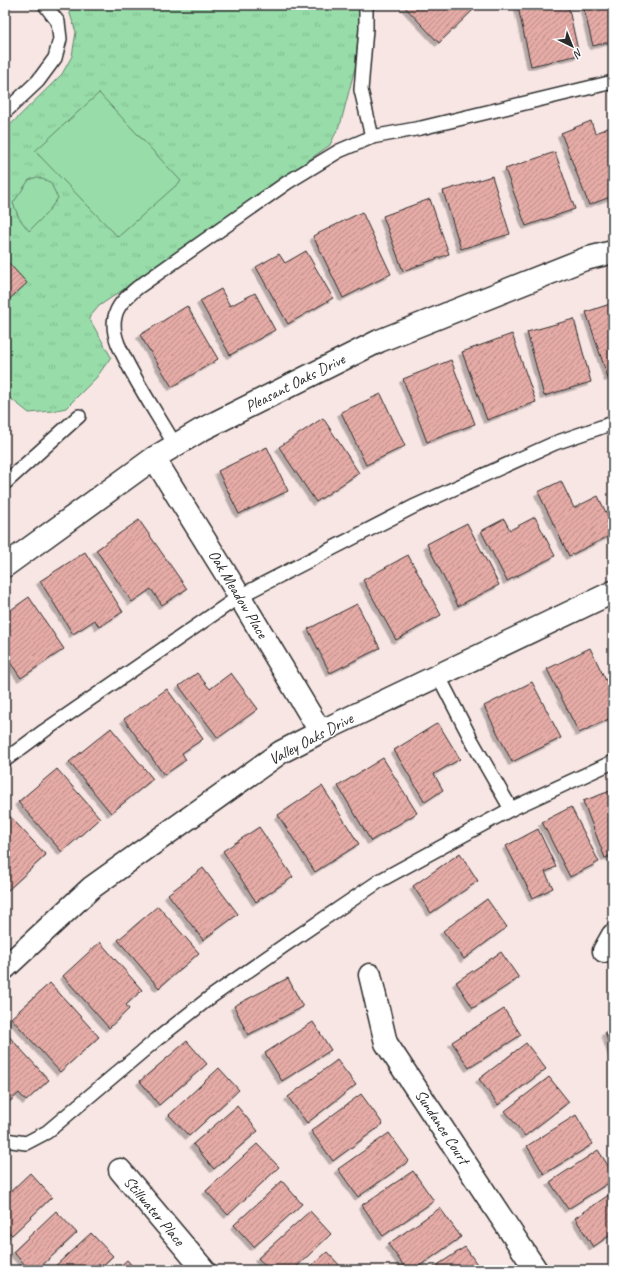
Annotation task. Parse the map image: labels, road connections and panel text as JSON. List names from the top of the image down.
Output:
{
  "streets": {
    "street": [
      "Pleasant Oaks Drive",
      "Oak Meadow Place",
      "Valley Oaks Drive",
      "Sundance Court",
      "Stillwater Place"
    ]
  },
  "crossings": [
    ["Pleasant Oaks Drive", "Oak Meadow Place"],
    ["Oak Meadow Place", "Valley Oaks Drive"]
  ],
  "north": "bottom right"
}
